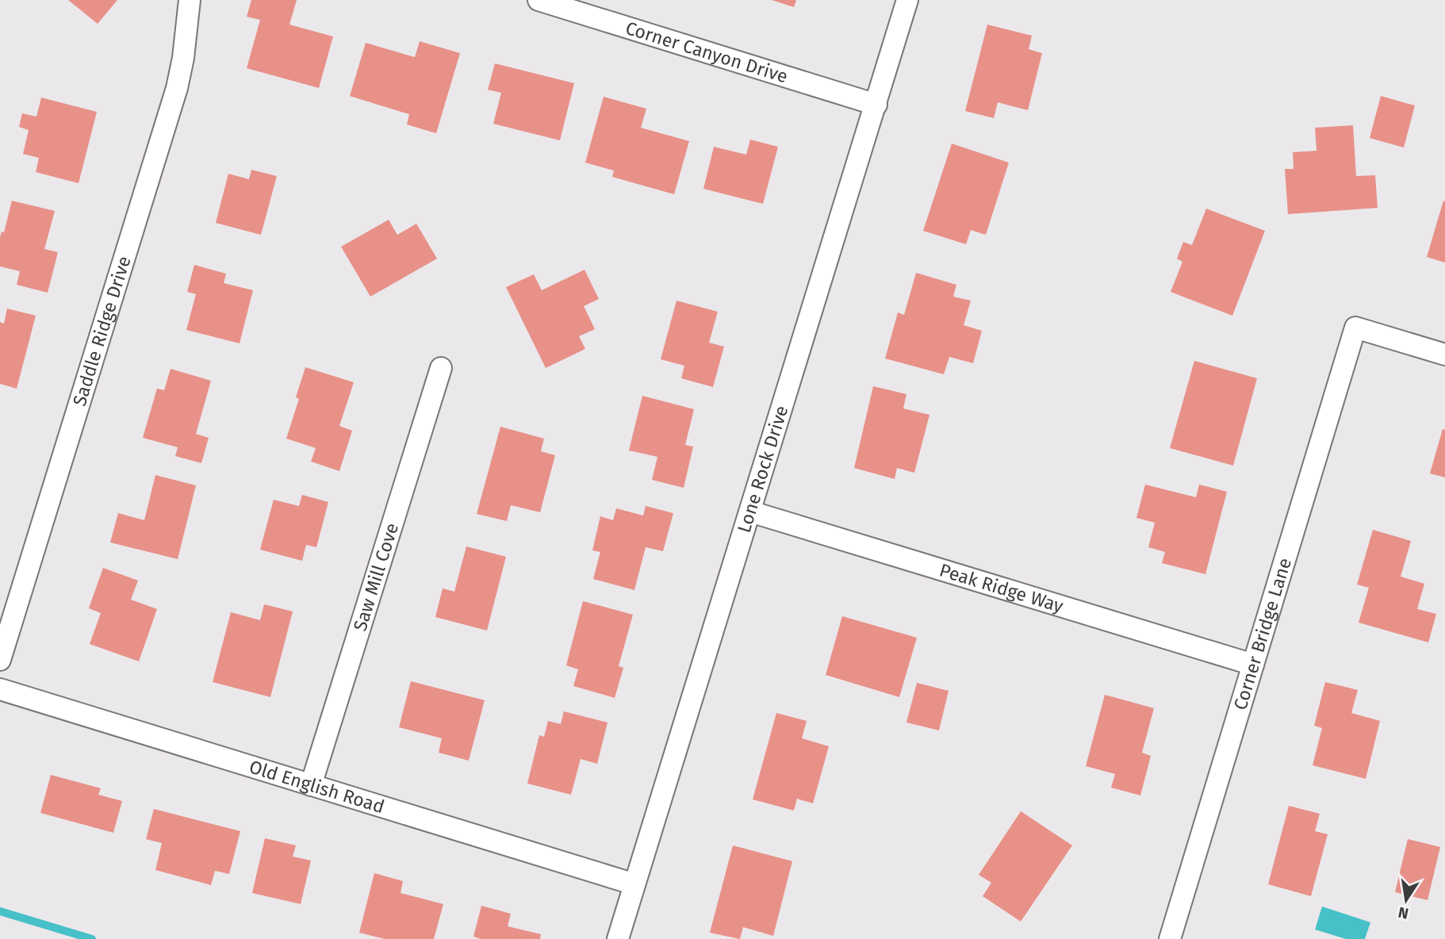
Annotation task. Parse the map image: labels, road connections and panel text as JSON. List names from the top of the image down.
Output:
{
  "streets": {
    "street": [
      "Corner Canyon Drive",
      "Saddle Ridge Drive",
      "Lone Rock Drive",
      "Saw Mill Cove",
      "Peak Ridge Way",
      "Corner Bridge Lane",
      "Old English Road"
    ]
  },
  "crossings": [
    ["Corner Canyon Drive", "Lone Rock Drive"],
    ["Lone Rock Drive", "Peak Ridge Way"],
    ["Lone Rock Drive", "Old English Road"],
    ["Saw Mill Cove", "Old English Road"],
    ["Peak Ridge Way", "Corner Bridge Lane"]
  ],
  "north": "bottom"
}
